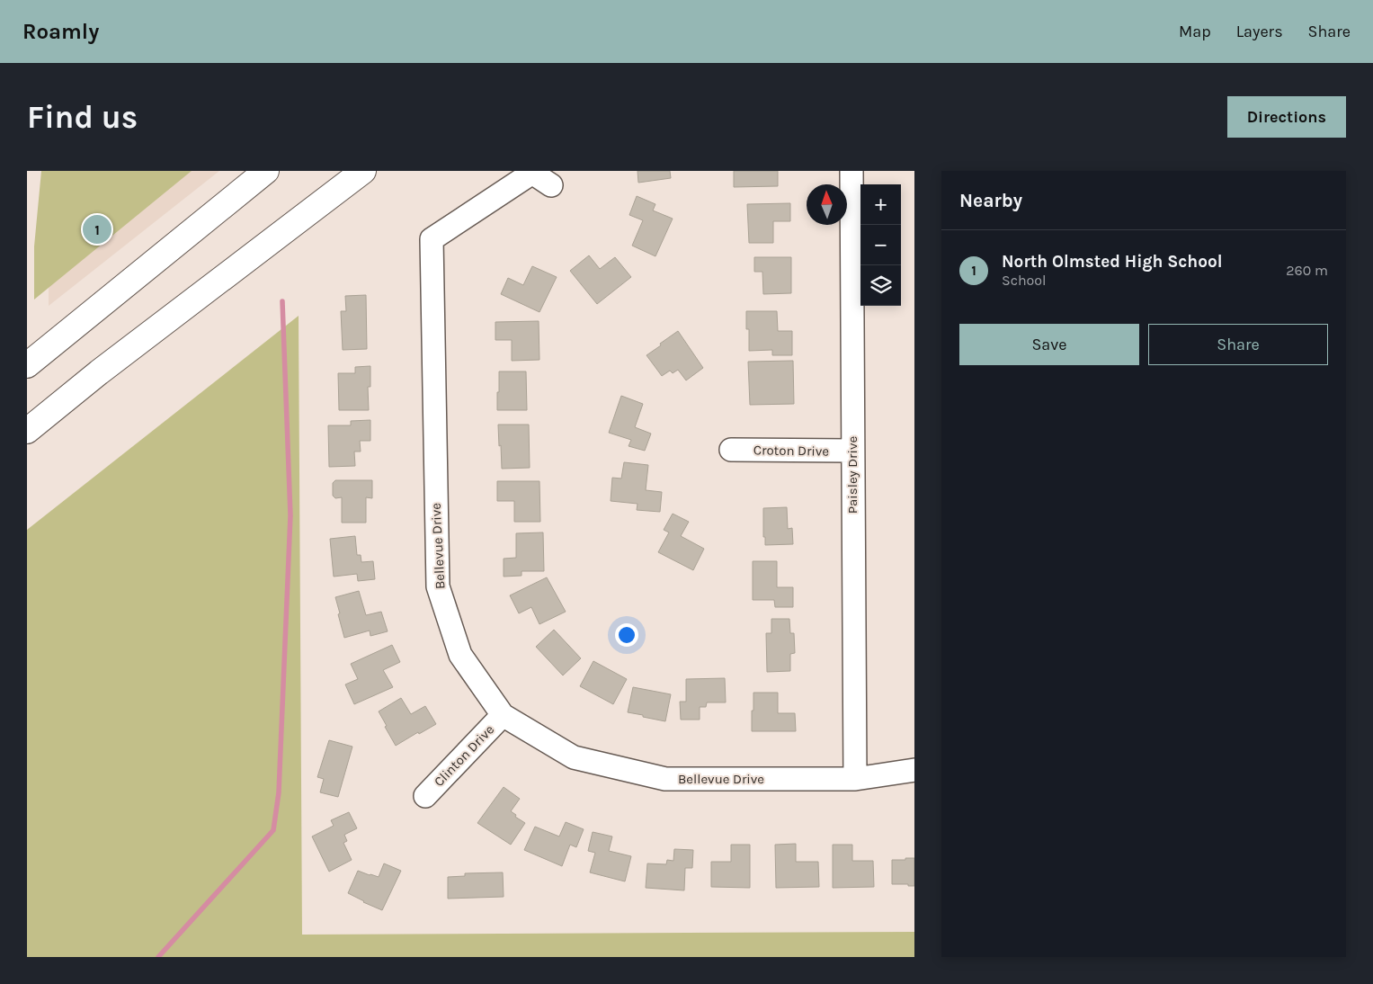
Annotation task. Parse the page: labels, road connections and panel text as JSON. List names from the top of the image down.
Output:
{
  "streets": {
    "street": [
      "Croton Drive",
      "Paisley Drive",
      "Bellevue Drive",
      "Clinton Drive"
    ]
  },
  "crossings": [
    ["Croton Drive", "Paisley Drive"],
    ["Paisley Drive", "Bellevue Drive"],
    ["Bellevue Drive", "Clinton Drive"]
  ],
  "north": "top",
  "page": {
    "header": "Roamly",
    "nav": ["Map", "Layers", "Share"],
    "buttons": [
      "Directions",
      ["Save", "Share"]
    ],
    "title": "Find us",
    "heading": "Nearby",
    "map_buttons": ["+", "−"],
    "pins": "1",
    "list": [
      {
        "mark": "1",
        "name": "North Olmsted High School",
        "note": "School",
        "value": "260 m"
      }
    ]
  }
}
